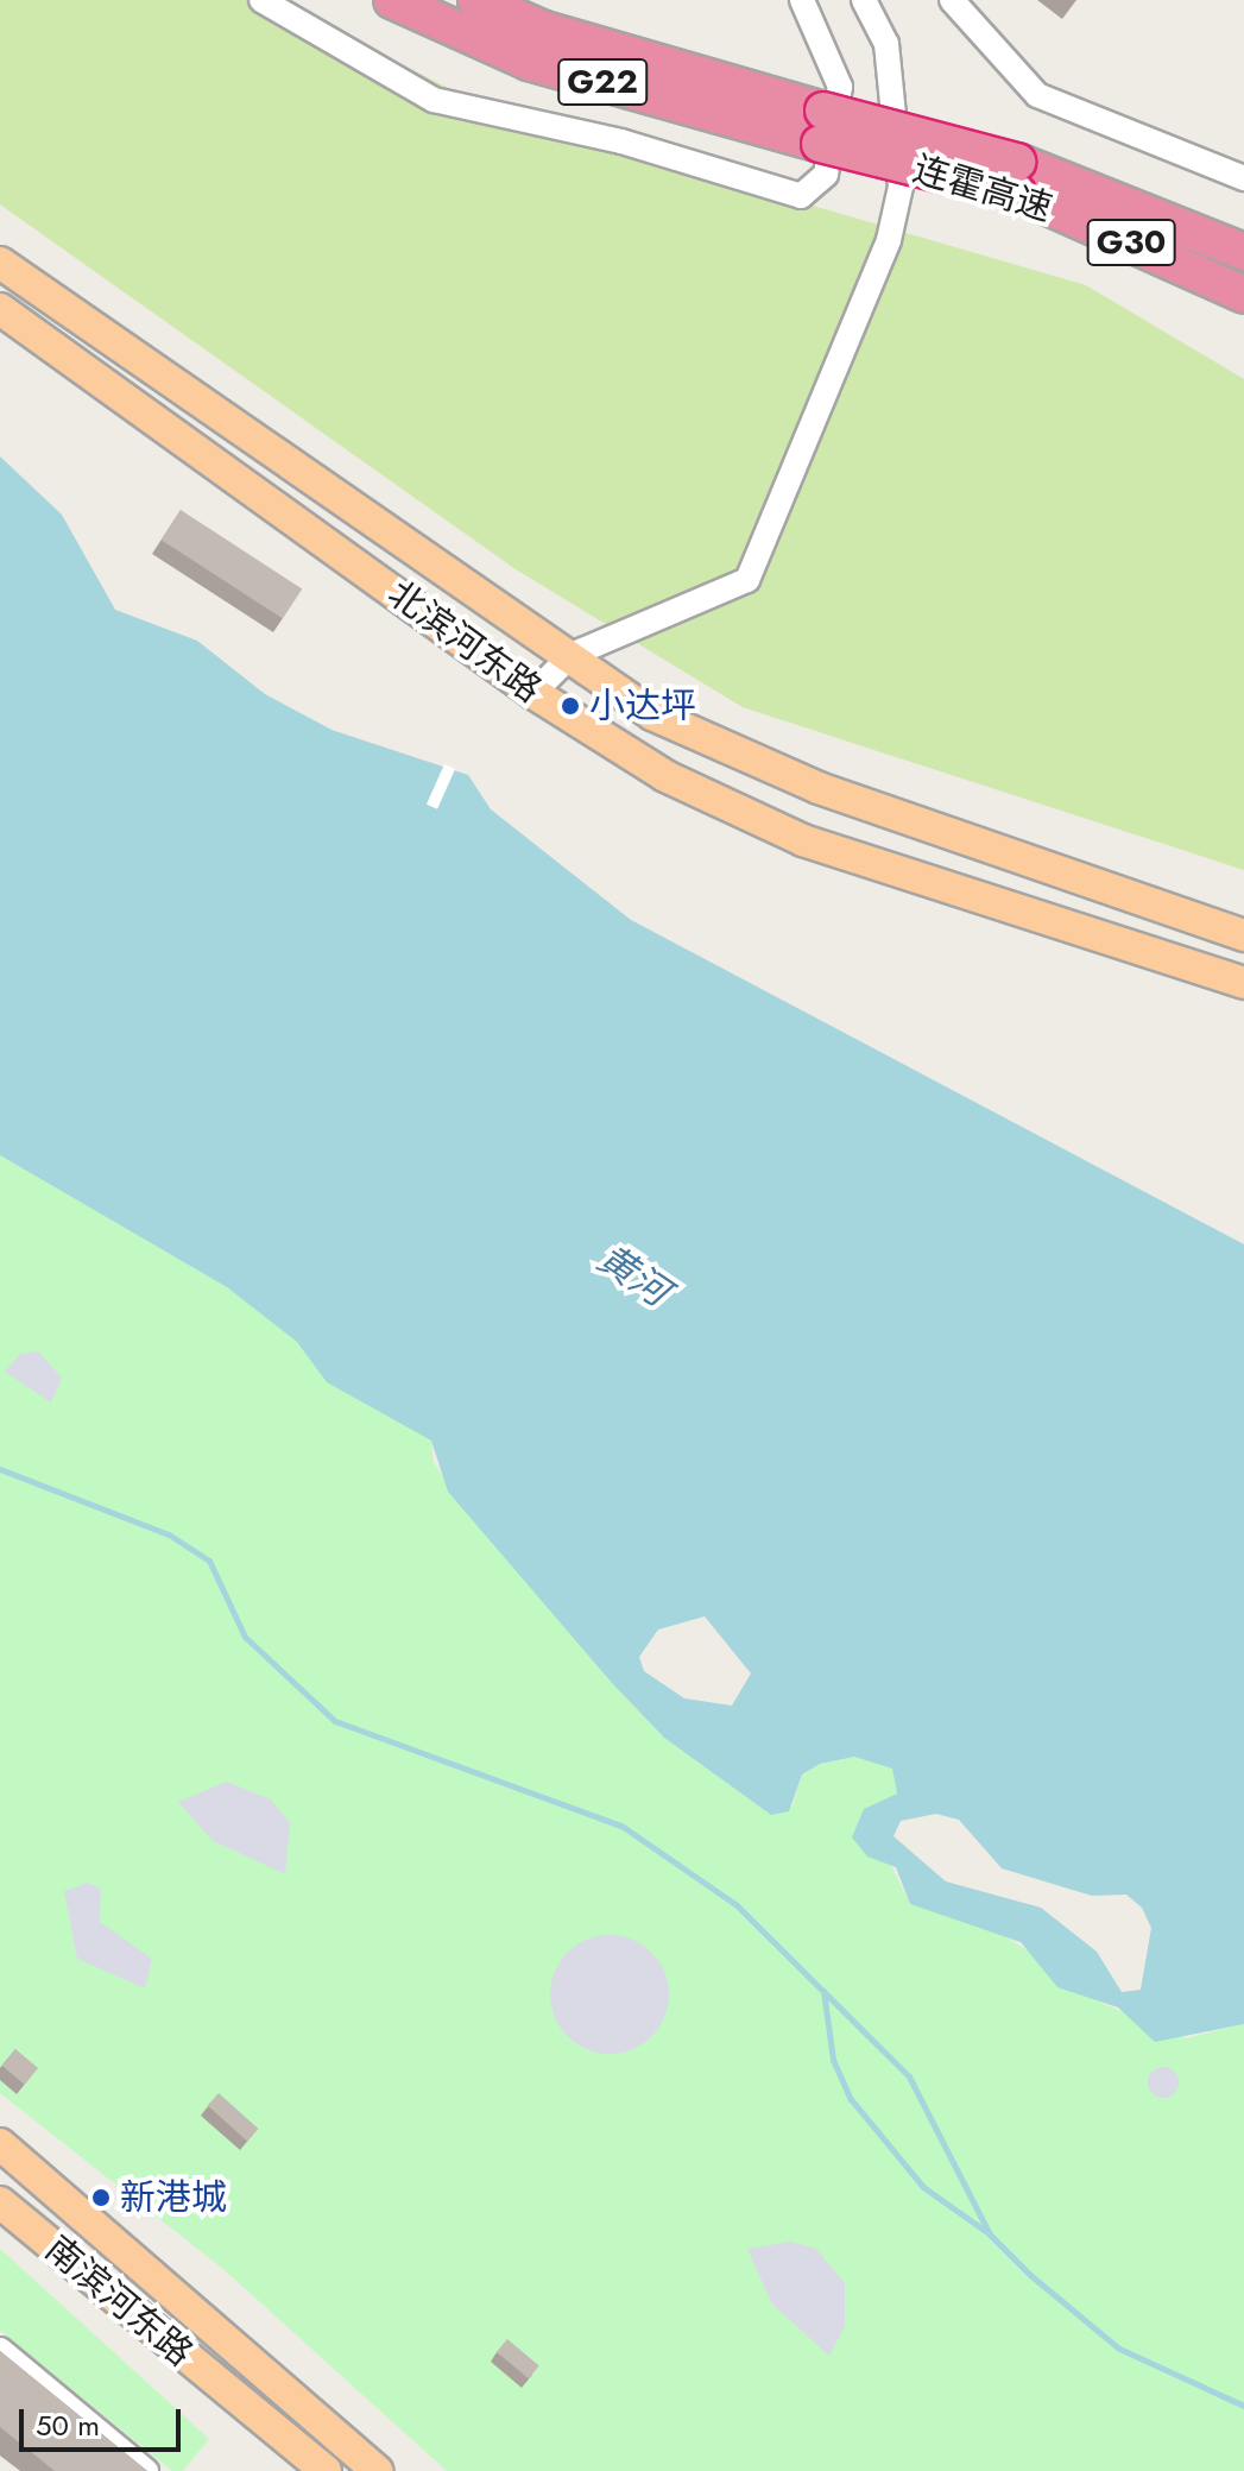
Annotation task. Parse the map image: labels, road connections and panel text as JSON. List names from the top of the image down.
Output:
{
  "streets": {
    "highway": ["G22", "连霍高速", "G30"],
    "main road": ["北滨河东路", "南滨河东路"]
  },
  "crossings": [
    ["G22", "连霍高速"]
  ],
  "water": ["黄河"],
  "places": ["小达坪", "新港城"],
  "scale_bar": "50 m"
}
